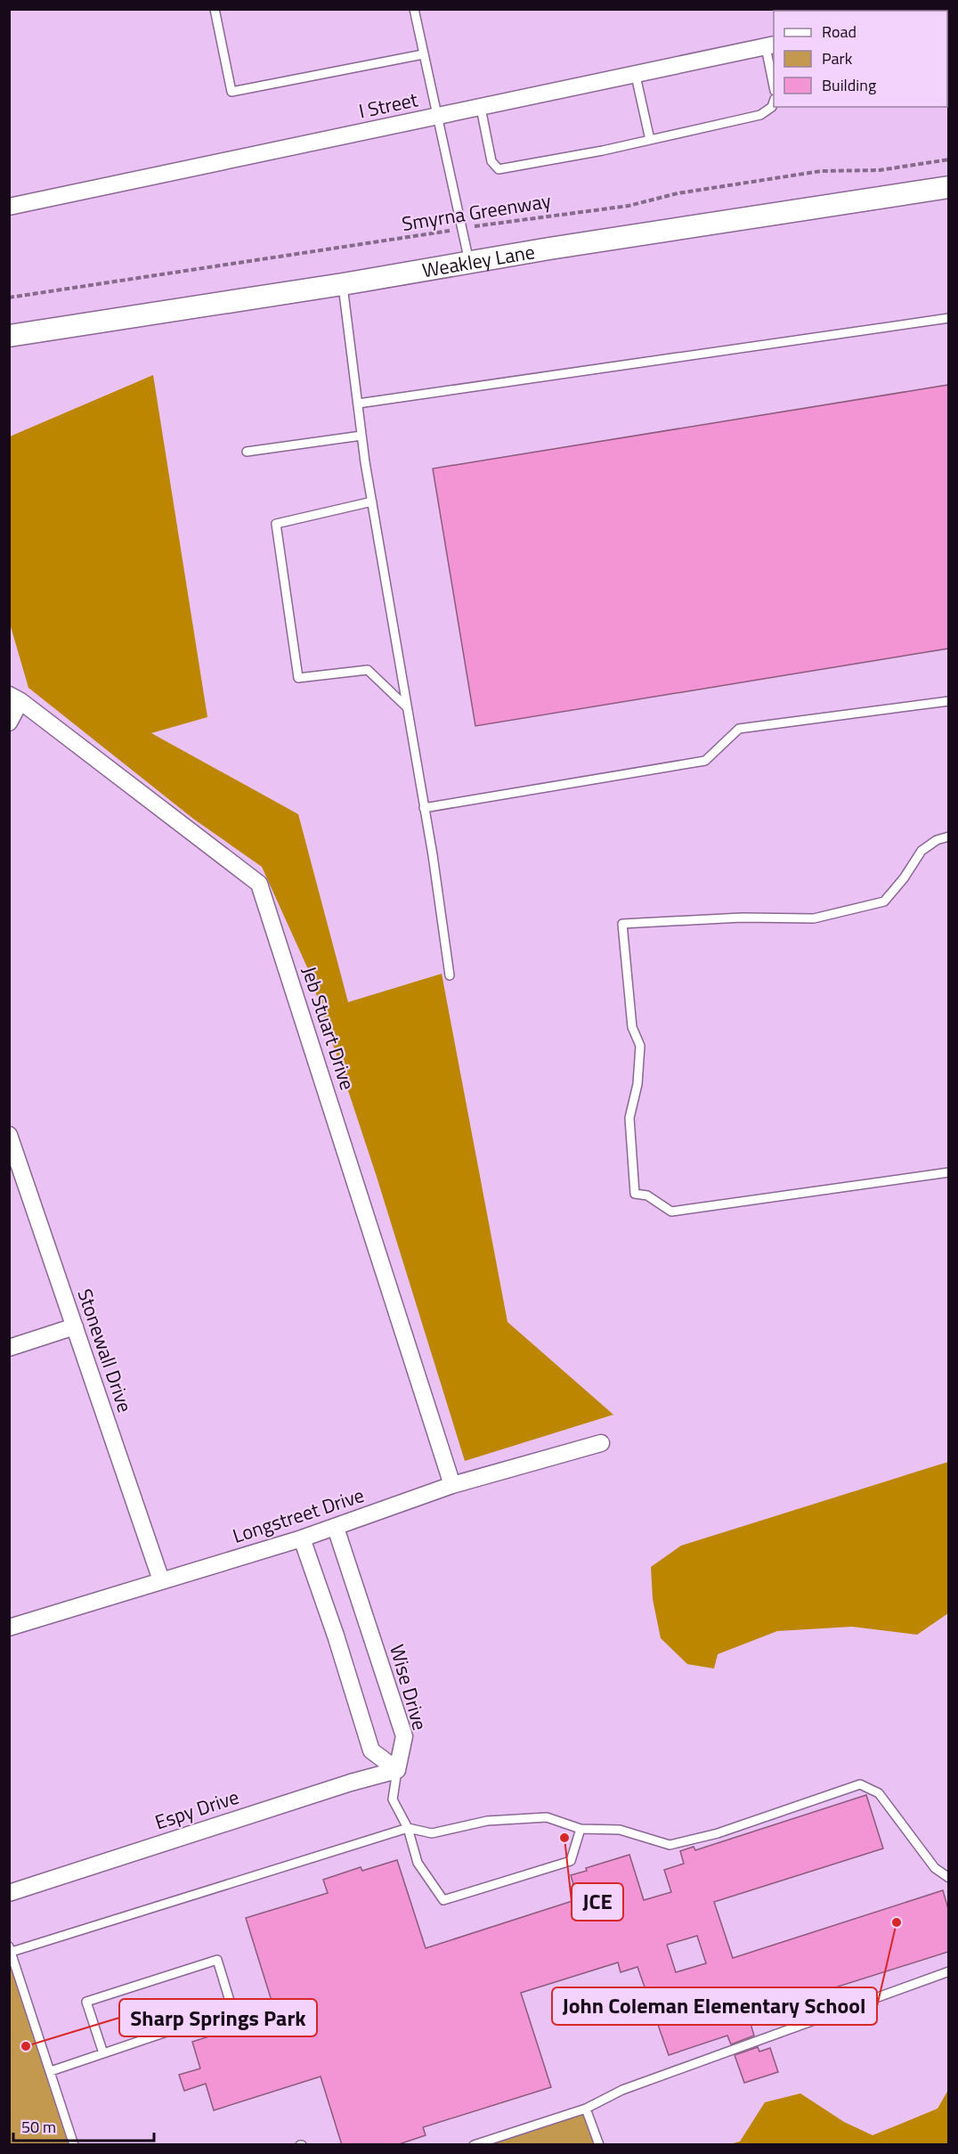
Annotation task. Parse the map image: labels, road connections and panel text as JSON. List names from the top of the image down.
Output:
{
  "streets": {
    "main road": ["Weakley Lane"],
    "street": [
      "I Street",
      "Jeb Stuart Drive",
      "Stonewall Drive",
      "Longstreet Drive",
      "Wise Drive",
      "Espy Drive"
    ],
    "path": ["Smyrna Greenway"]
  },
  "crossings": [
    ["Jeb Stuart Drive", "Longstreet Drive"],
    ["Stonewall Drive", "Longstreet Drive"],
    ["Longstreet Drive", "Wise Drive"],
    ["Wise Drive", "Espy Drive"]
  ],
  "places": ["JCE", "John Coleman Elementary School", "Sharp Springs Park"],
  "legend": ["Road", "Park", "Building"],
  "scale_bar": "50 m"
}
